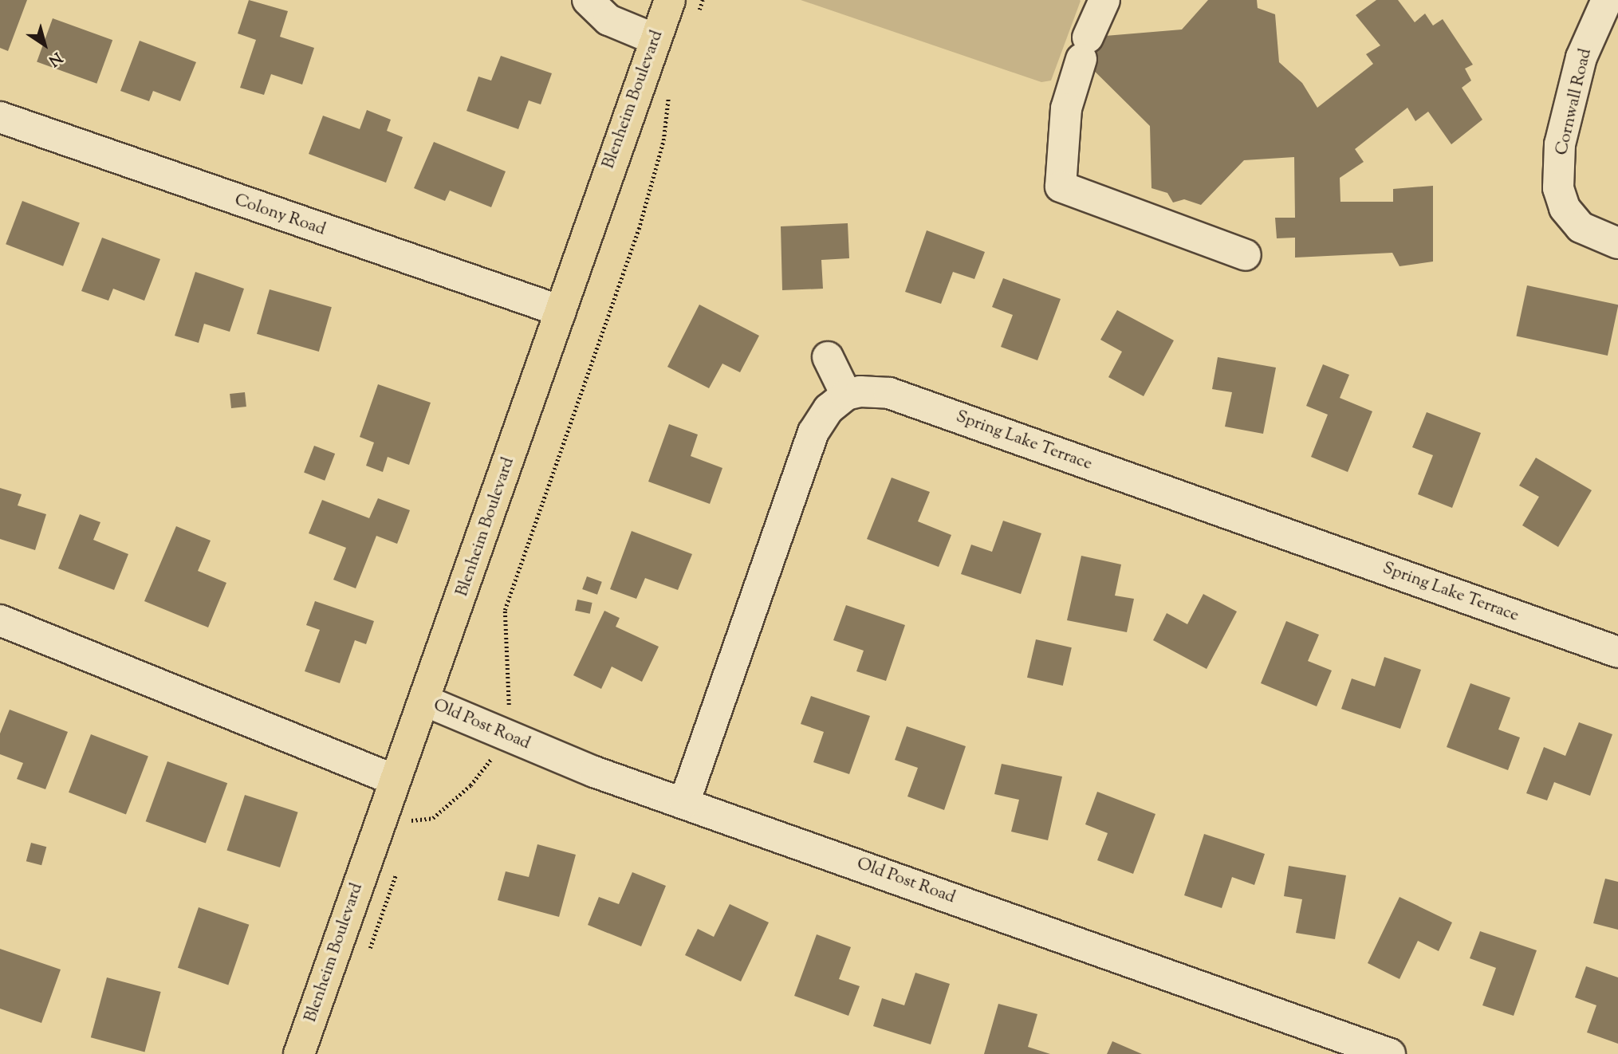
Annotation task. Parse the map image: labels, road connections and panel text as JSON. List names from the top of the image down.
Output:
{
  "streets": {
    "main road": ["Blenheim Boulevard"],
    "street": [
      "Cornwall Road",
      "Colony Road",
      "Spring Lake Terrace",
      "Old Post Road"
    ]
  },
  "crossings": [
    ["Blenheim Boulevard", "Colony Road"],
    ["Blenheim Boulevard", "Old Post Road"]
  ],
  "north": "bottom right"
}
